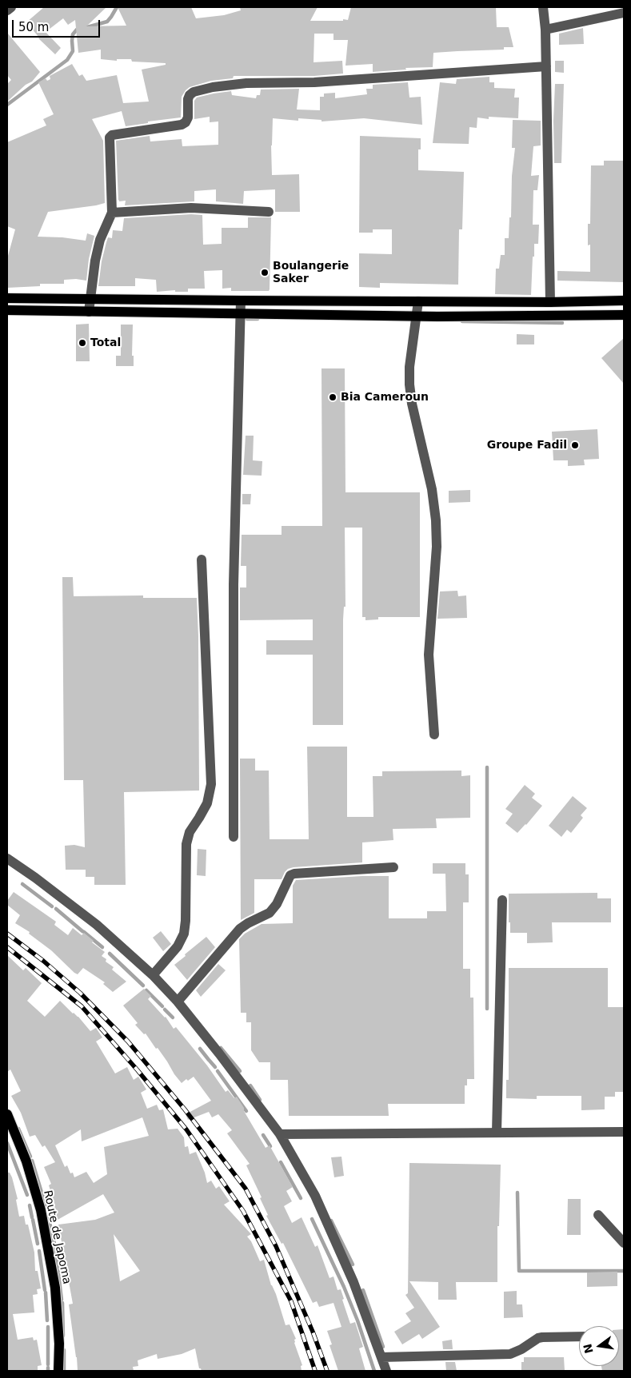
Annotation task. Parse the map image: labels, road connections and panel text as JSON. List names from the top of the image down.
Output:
{
  "streets": {
    "main road": ["Route de Japoma"]
  },
  "places": [
    "Boulangerie Saker",
    "Total",
    "Bia Cameroun",
    "Groupe Fadil"
  ],
  "scale_bar": "50 m",
  "north": "left"
}
